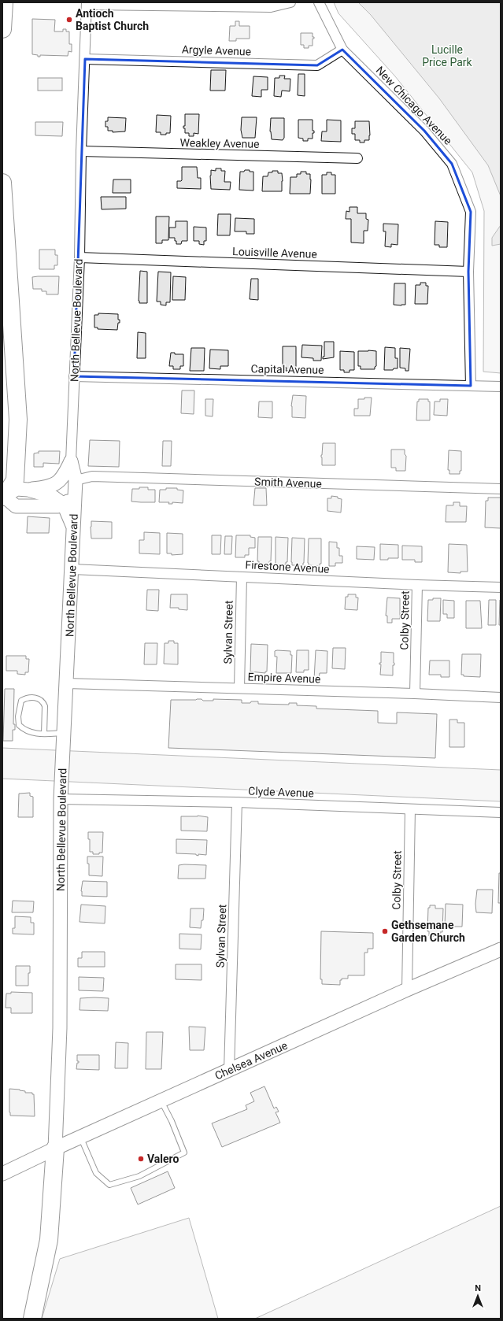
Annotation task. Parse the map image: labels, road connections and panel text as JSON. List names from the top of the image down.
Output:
{
  "streets": {
    "main road": ["North Bellevue Boulevard", "Chelsea Avenue"],
    "street": [
      "Argyle Avenue",
      "New Chicago Avenue",
      "Weakley Avenue",
      "Louisville Avenue",
      "Capital Avenue",
      "Smith Avenue",
      "Firestone Avenue",
      "Colby Street",
      "Sylvan Street",
      "Empire Avenue",
      "Clyde Avenue"
    ]
  },
  "crossings": [
    ["Argyle Avenue", "New Chicago Avenue"],
    ["Argyle Avenue", "North Bellevue Boulevard"],
    ["New Chicago Avenue", "Louisville Avenue"],
    ["New Chicago Avenue", "Capital Avenue"],
    ["Weakley Avenue", "North Bellevue Boulevard"],
    ["Louisville Avenue", "North Bellevue Boulevard"],
    ["North Bellevue Boulevard", "Capital Avenue"],
    ["North Bellevue Boulevard", "Smith Avenue"],
    ["North Bellevue Boulevard", "Firestone Avenue"],
    ["North Bellevue Boulevard", "Empire Avenue"],
    ["North Bellevue Boulevard", "Clyde Avenue"],
    ["North Bellevue Boulevard", "Chelsea Avenue"],
    ["Firestone Avenue", "Colby Street"],
    ["Firestone Avenue", "Sylvan Street"],
    ["Colby Street", "Empire Avenue"],
    ["Colby Street", "Clyde Avenue"],
    ["Colby Street", "Chelsea Avenue"],
    ["Sylvan Street", "Empire Avenue"],
    ["Sylvan Street", "Clyde Avenue"],
    ["Sylvan Street", "Chelsea Avenue"]
  ],
  "parks": ["Lucille Price Park"],
  "places": ["Antioch Baptist Church", "Gethsemane Garden Church", "Valero"],
  "north": "top"
}
